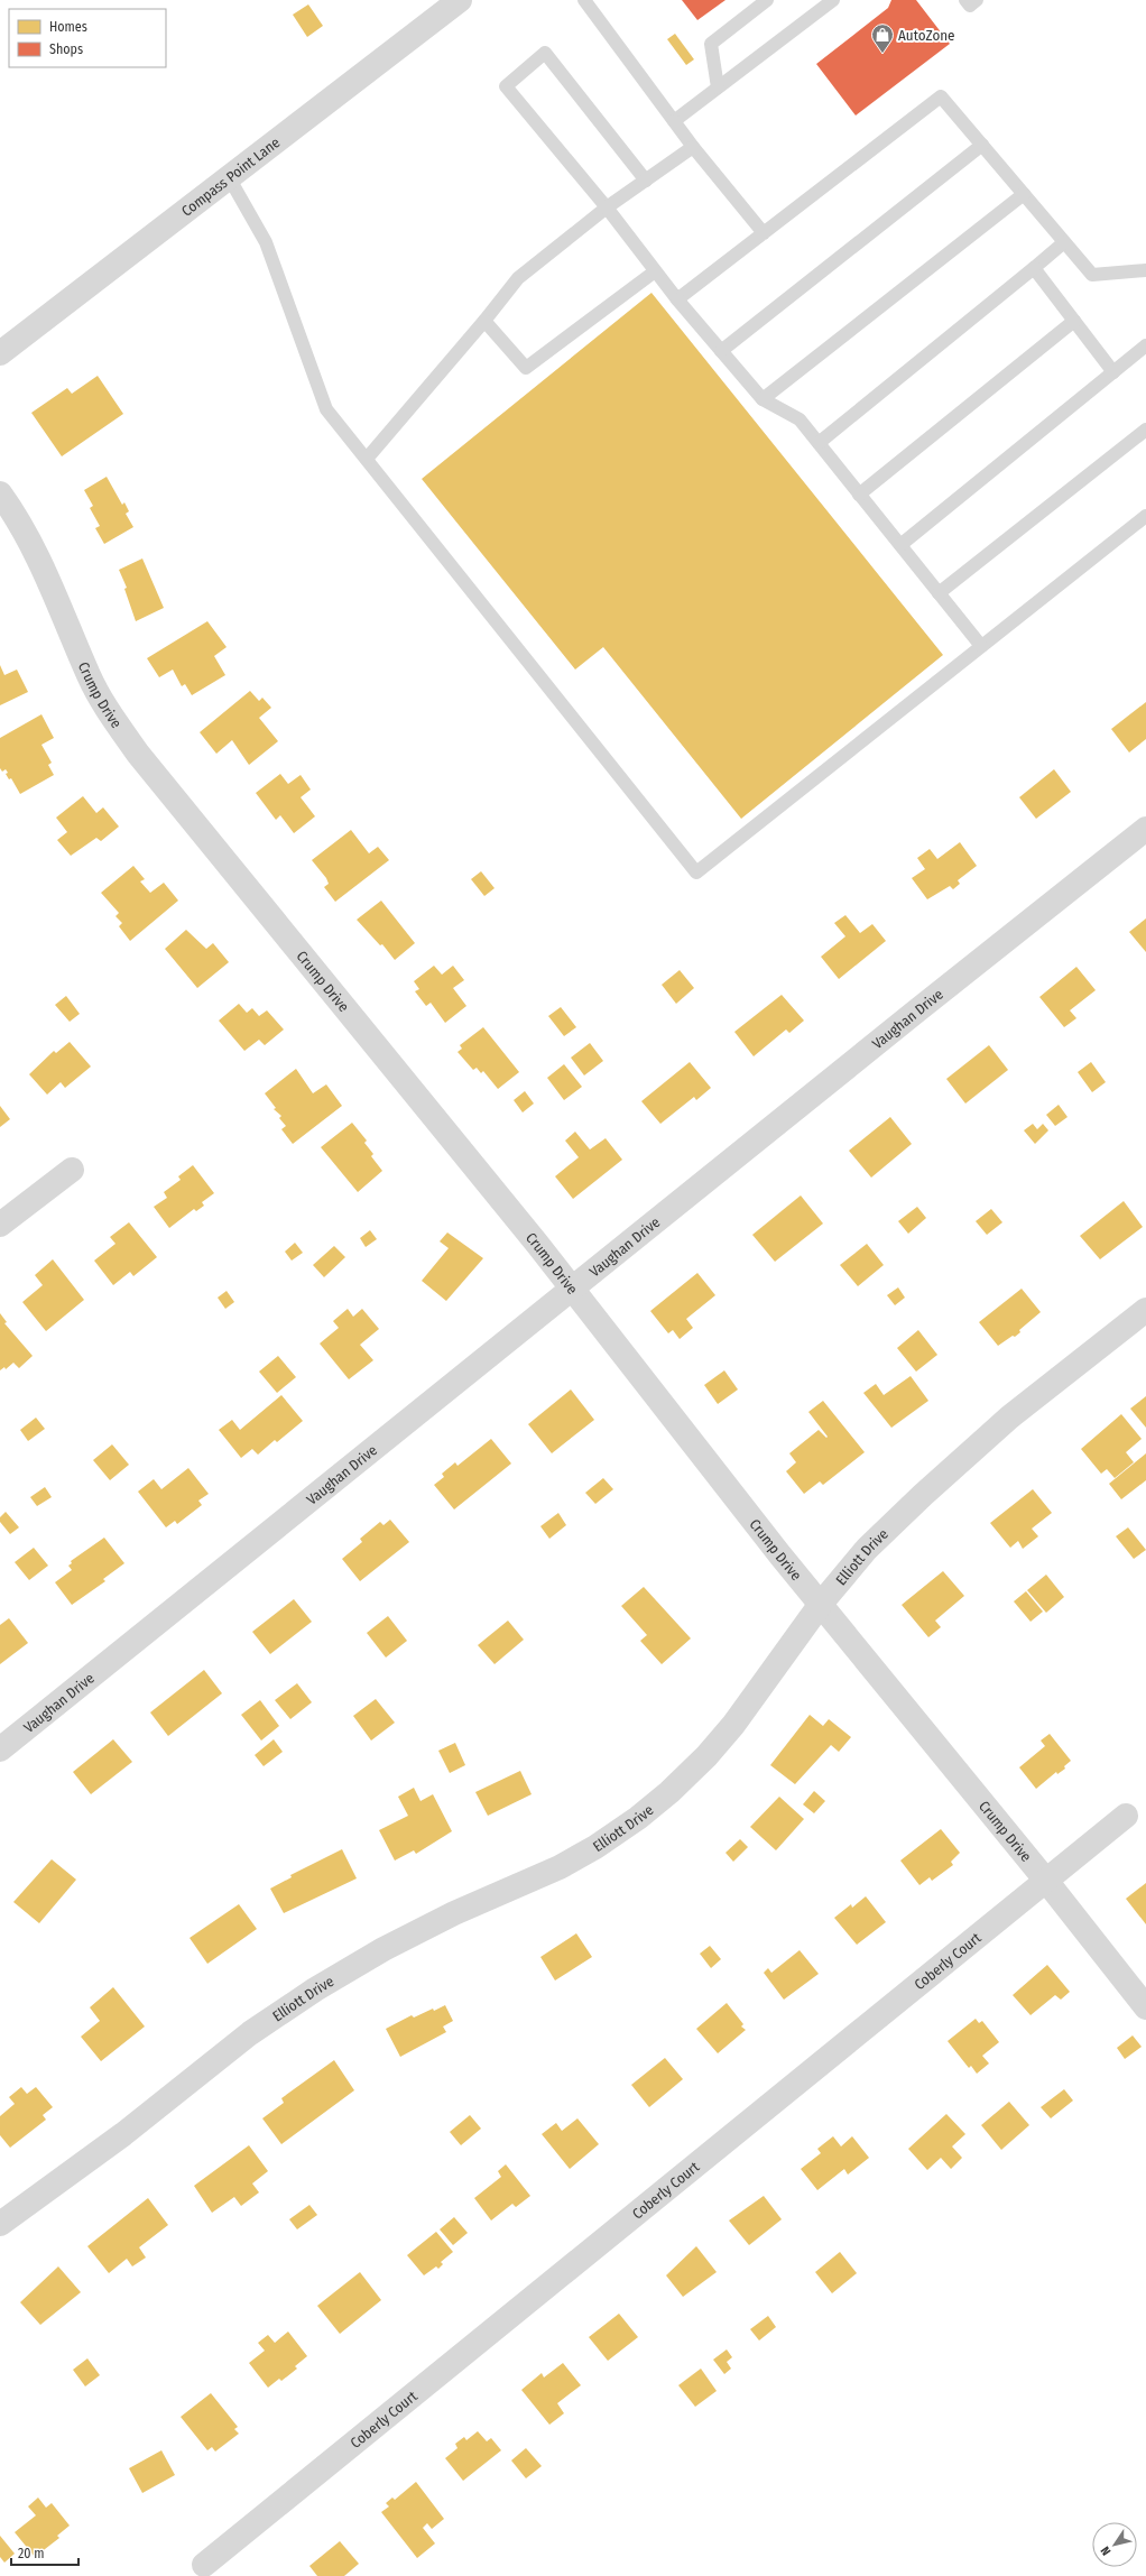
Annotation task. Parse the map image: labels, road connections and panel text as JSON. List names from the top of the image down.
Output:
{
  "streets": {
    "street": [
      "Compass Point Lane",
      "Crump Drive",
      "Vaughan Drive",
      "Elliott Drive",
      "Coberly Court"
    ]
  },
  "crossings": [
    ["Crump Drive", "Vaughan Drive"],
    ["Crump Drive", "Elliott Drive"],
    ["Crump Drive", "Coberly Court"]
  ],
  "places": {
    "shop": ["AutoZone"]
  },
  "legend": ["Homes", "Shops"],
  "scale_bar": "20 m",
  "north": "bottom left"
}
